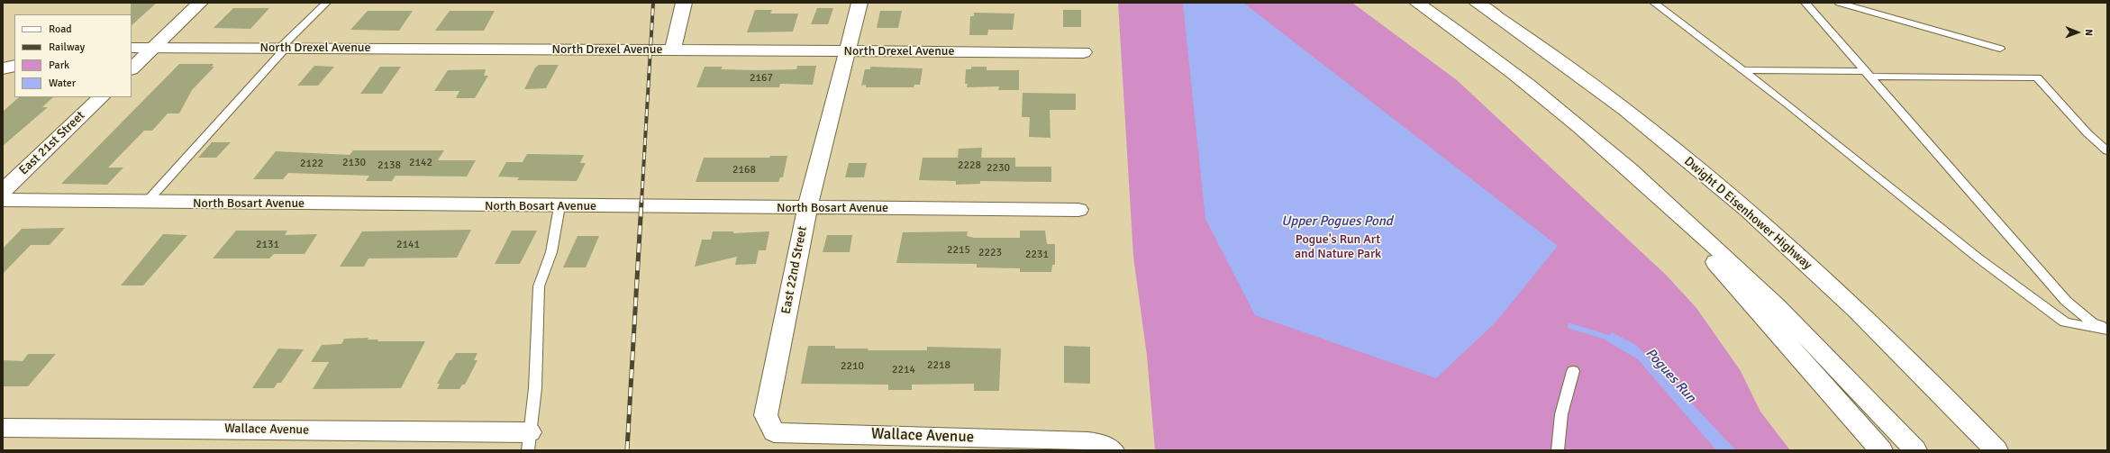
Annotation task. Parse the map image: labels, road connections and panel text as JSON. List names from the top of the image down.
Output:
{
  "streets": {
    "main road": [
      "North Drexel Avenue",
      "East 21st Street",
      "North Bosart Avenue",
      "Dwight D Eisenhower Highway",
      "East 22nd Street",
      "Wallace Avenue"
    ]
  },
  "crossings": [
    ["North Drexel Avenue", "East 22nd Street"],
    ["North Bosart Avenue", "East 22nd Street"],
    ["East 22nd Street", "Wallace Avenue"]
  ],
  "water": ["Upper Pogues Pond", "Pogues Run"],
  "parks": ["Pogue's Run Art and Nature Park"],
  "house_numbers": [
    "2167",
    "2130",
    "2142",
    "2122",
    "2138",
    "2228",
    "2230",
    "2168",
    "2131",
    "2141",
    "2215",
    "2223",
    "2231",
    "2218",
    "2210",
    "2214"
  ],
  "legend": [
    "Road",
    "Railway",
    "Park",
    "Water"
  ],
  "north": "right"
}
